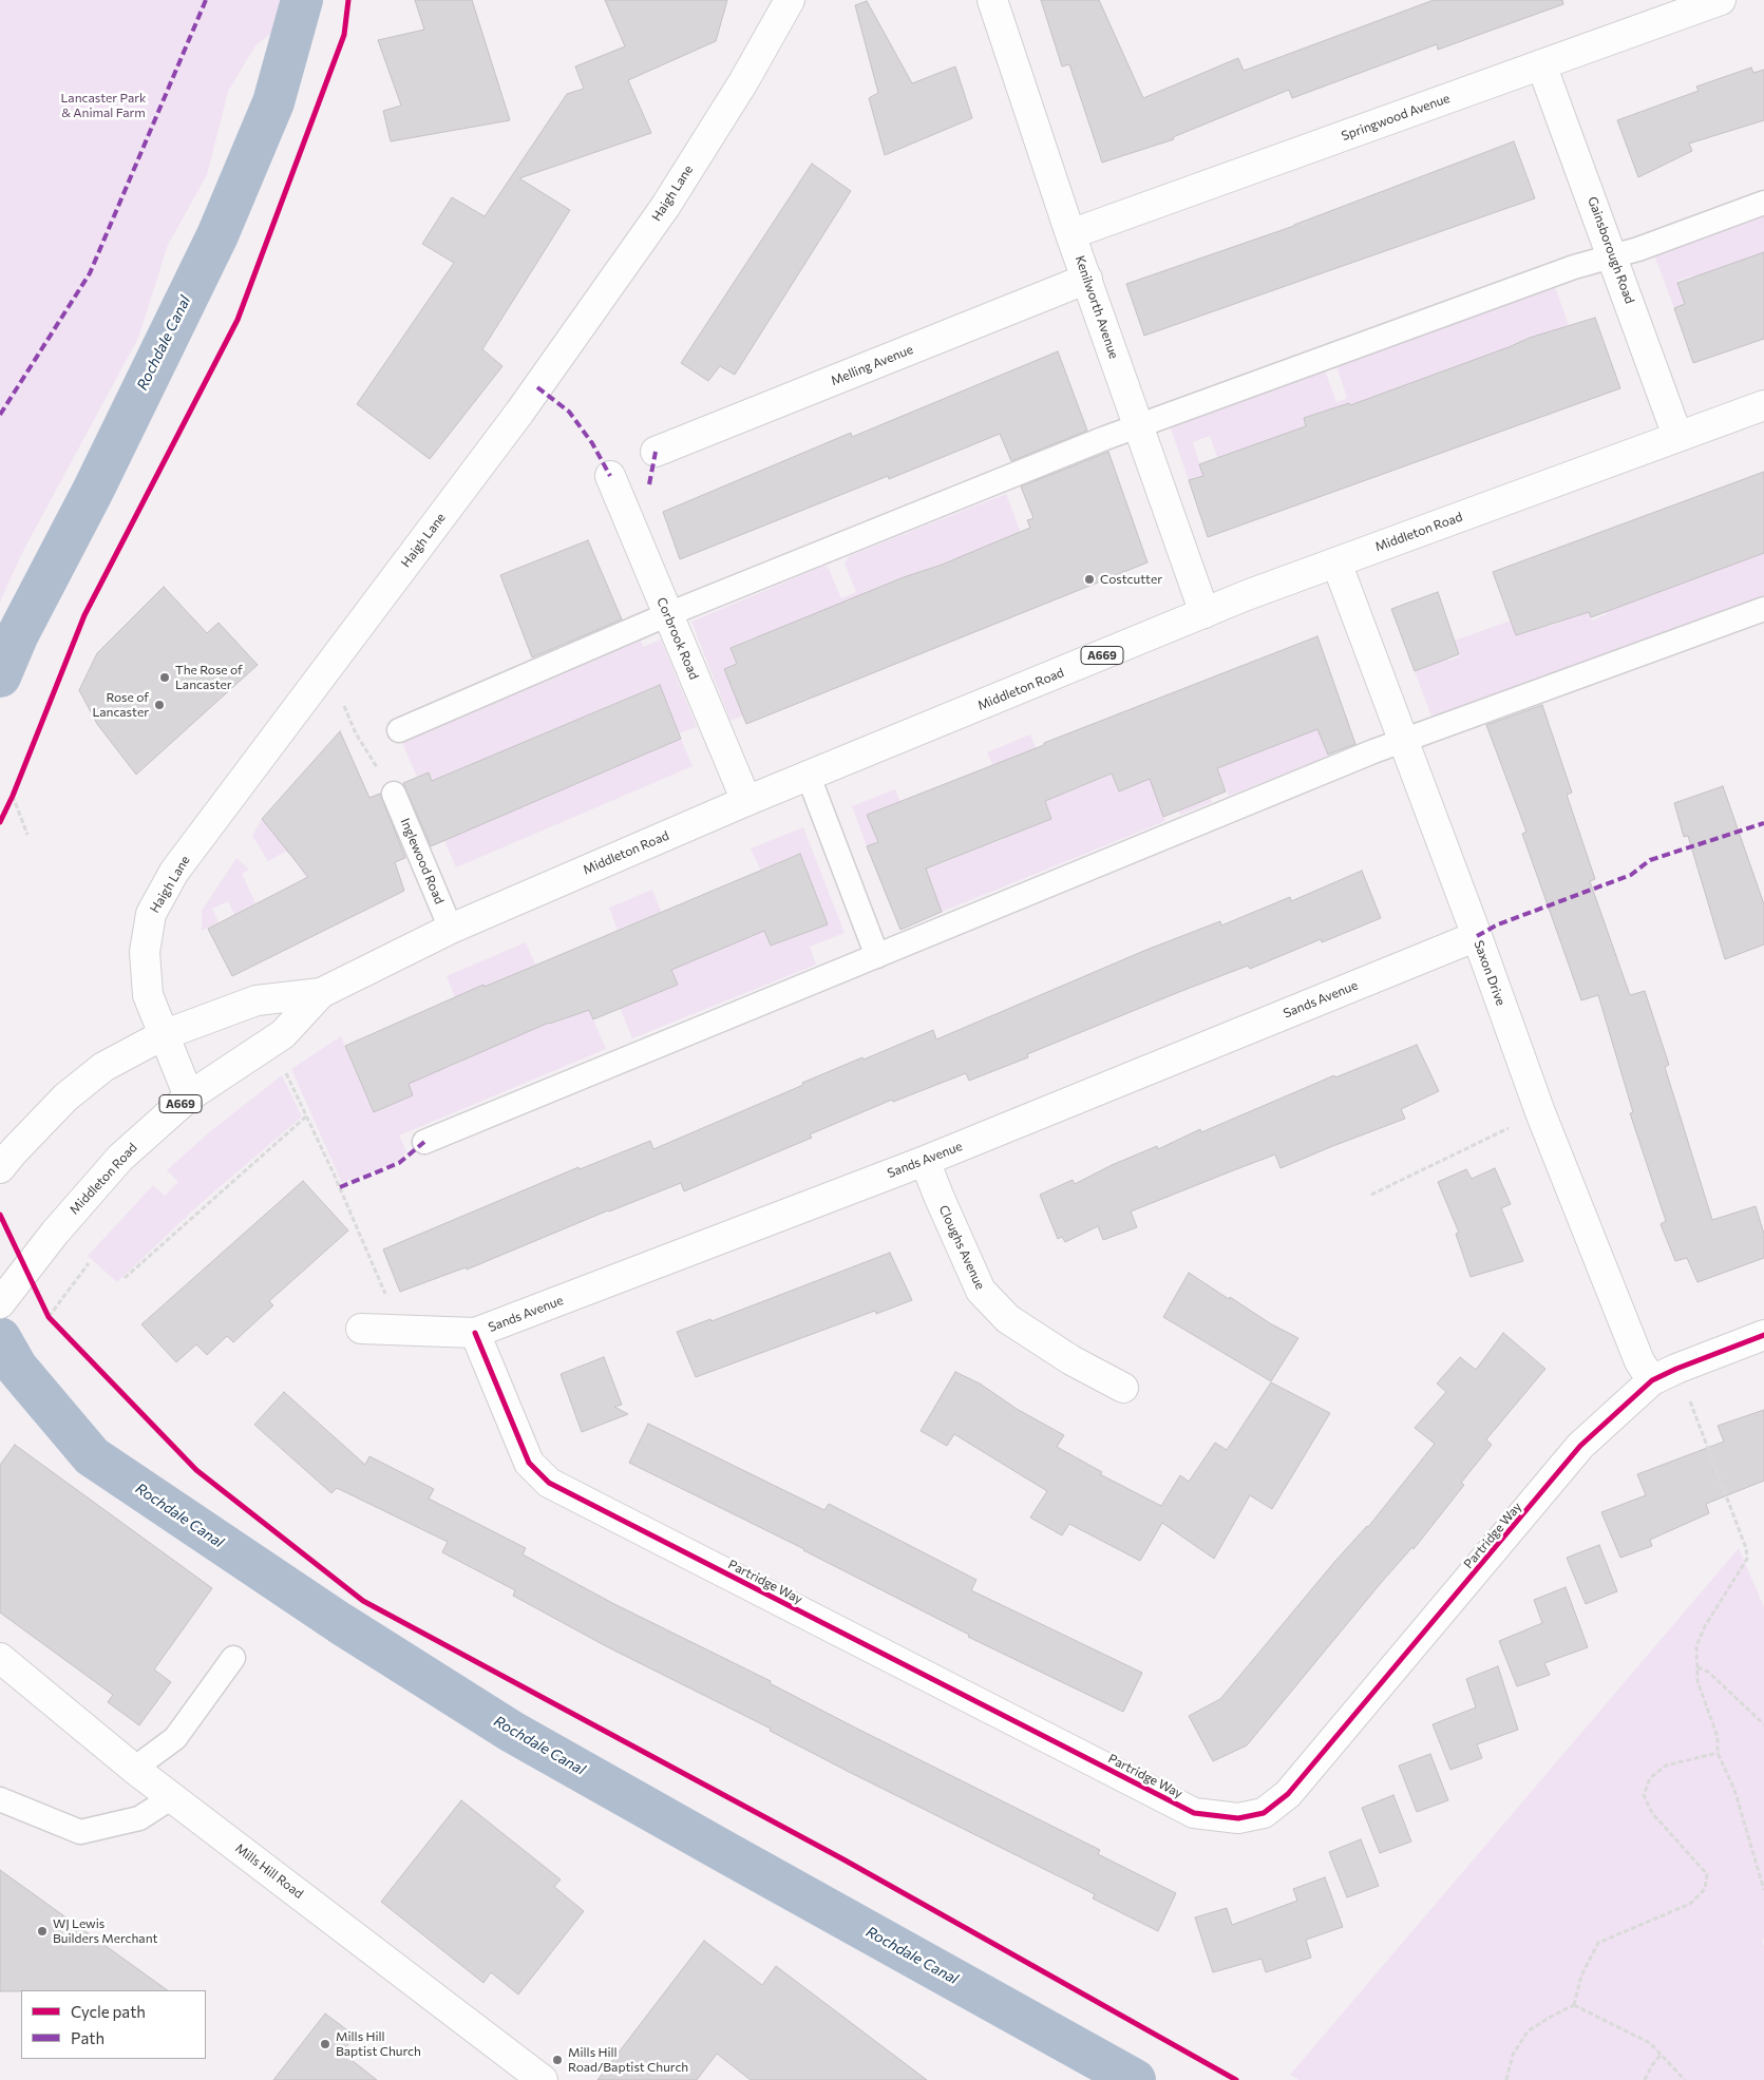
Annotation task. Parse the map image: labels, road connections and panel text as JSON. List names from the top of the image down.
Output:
{
  "streets": {
    "street": [
      "Springwood Avenue",
      "Haigh Lane",
      "Gainsborough Road",
      "Kenilworth Avenue",
      "Melling Avenue",
      "Middleton Road",
      "Corbrook Road",
      "A669",
      "Saxon Drive",
      "Sands Avenue",
      "Cloughs Avenue",
      "Partridge Way",
      "Mills Hill Road"
    ],
    "lane": ["Inglewood Road"]
  },
  "crossings": [
    ["Springwood Avenue", "Gainsborough Road"],
    ["Springwood Avenue", "Kenilworth Avenue"],
    ["Haigh Lane", "Middleton Road"],
    ["Gainsborough Road", "Middleton Road"],
    ["Kenilworth Avenue", "Melling Avenue"],
    ["Kenilworth Avenue", "Middleton Road"],
    ["Middleton Road", "Corbrook Road"],
    ["Middleton Road", "Inglewood Road"],
    ["Middleton Road", "Saxon Drive"],
    ["Saxon Drive", "Sands Avenue"],
    ["Saxon Drive", "Partridge Way"],
    ["Sands Avenue", "Cloughs Avenue"],
    ["Sands Avenue", "Partridge Way"]
  ],
  "water": ["Rochdale Canal"],
  "parks": ["Lancaster Park & Animal Farm"],
  "places": [
    "Costcutter",
    "The Rose of Lancaster",
    "Rose of Lancaster",
    "WJ Lewis Builders Merchant",
    "Mills Hill Baptist Church",
    "Mills Hill Road/Baptist Church"
  ],
  "legend": ["Cycle path", "Path"]
}
